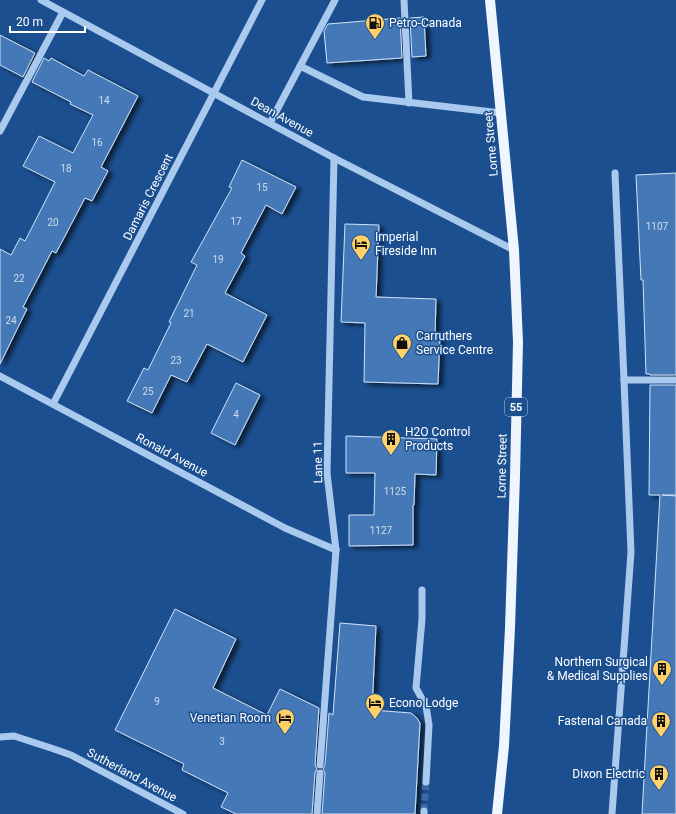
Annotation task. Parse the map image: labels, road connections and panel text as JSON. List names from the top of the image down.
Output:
{
  "streets": {
    "main road": ["Lorne Street", "55"],
    "street": [
      "Dean Avenue",
      "Damaris Crescent",
      "Ronald Avenue",
      "Lane 11",
      "Sutherland Avenue"
    ]
  },
  "crossings": [
    ["Dean Avenue", "Lorne Street"],
    ["Dean Avenue", "Damaris Crescent"],
    ["Dean Avenue", "Lane 11"],
    ["Damaris Crescent", "Ronald Avenue"],
    ["Ronald Avenue", "Lane 11"]
  ],
  "places": {
    "fuel station": ["Petro-Canada"],
    "hotel": ["Imperial Fireside Inn", "Econo Lodge", "Venetian Room"],
    "shop": ["Carruthers Service Centre"],
    "building": [
      "H2O Control Products",
      "Northern Surgical & Medical Supplies",
      "Fastenal Canada",
      "Dixon Electric"
    ]
  },
  "house_numbers": [
    "14",
    "16",
    "18",
    "15",
    "17",
    "20",
    "1107",
    "19",
    "22",
    "21",
    "24",
    "23",
    "25",
    "4",
    "1125",
    "1127",
    "9",
    "3"
  ],
  "scale_bar": "20 m"
}
